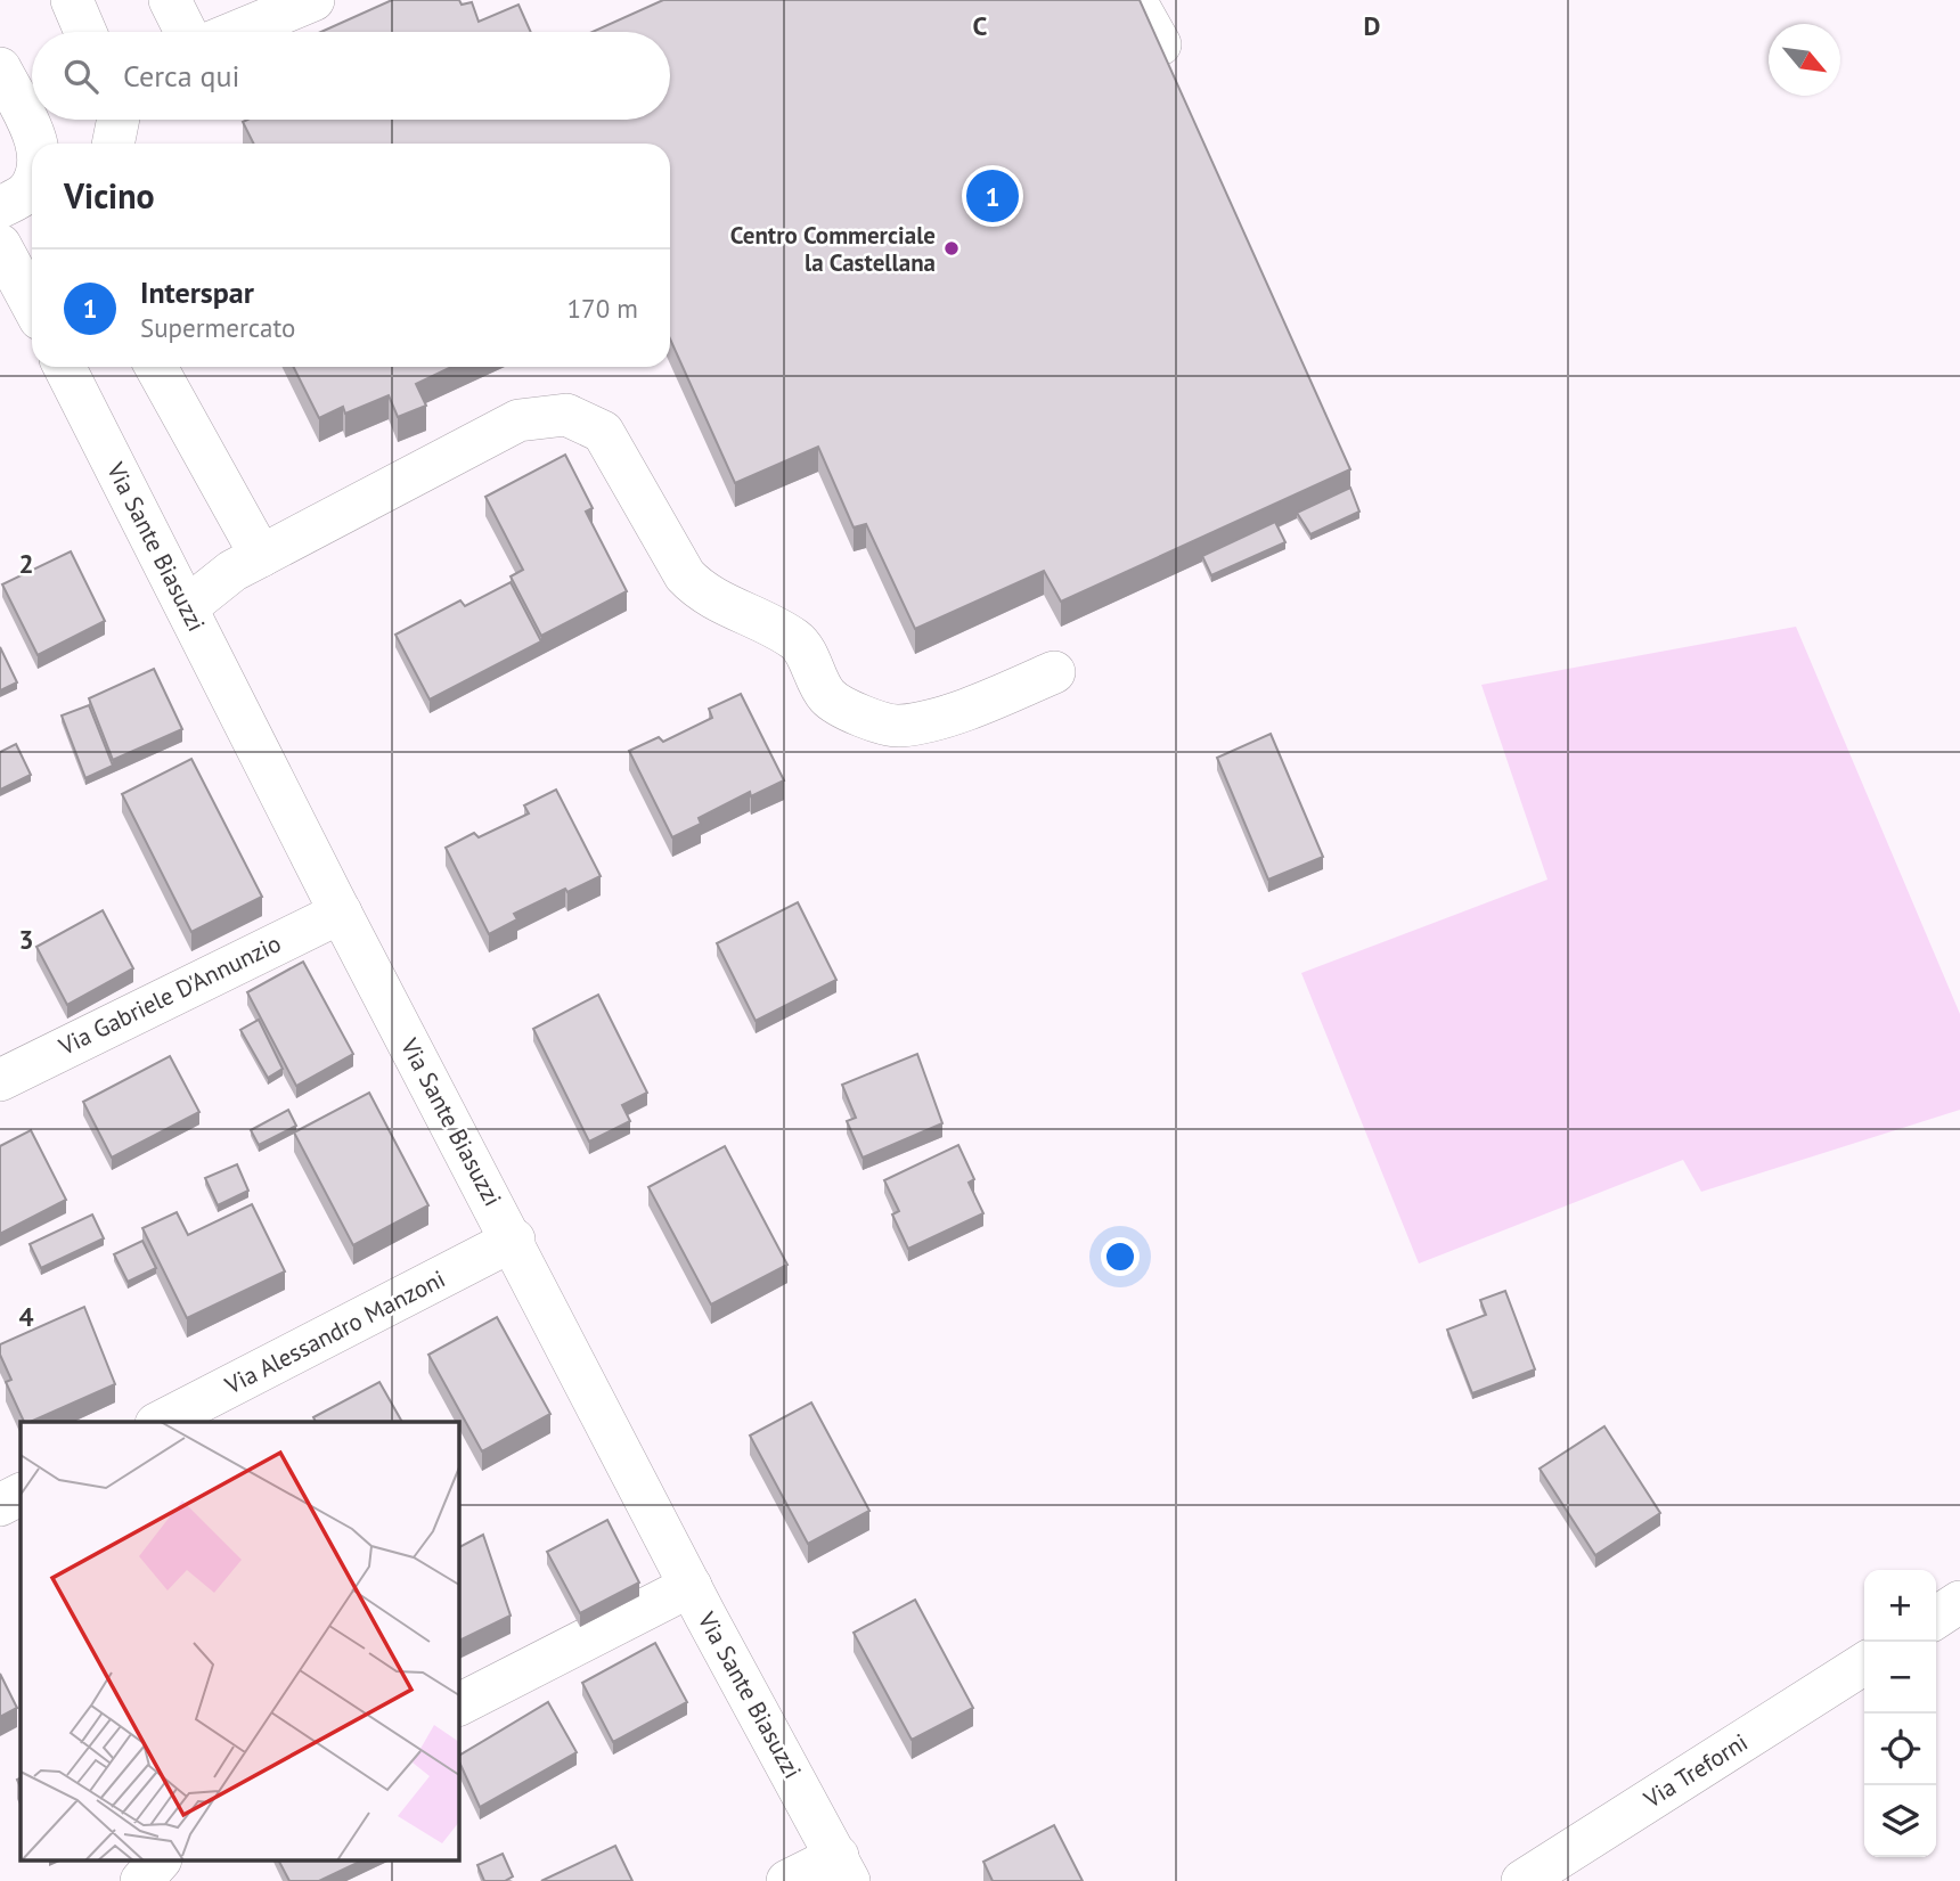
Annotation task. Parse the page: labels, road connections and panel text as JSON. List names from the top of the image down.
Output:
{
  "streets": {
    "street": [
      "Via Sante Biasuzzi",
      "Via Gabriele D'Annunzio",
      "Via Alessandro Manzoni",
      "Via Treforni"
    ]
  },
  "crossings": [
    ["Via Sante Biasuzzi", "Via Gabriele D'Annunzio"],
    ["Via Sante Biasuzzi", "Via Alessandro Manzoni"]
  ],
  "places": ["Centro Commerciale la Castellana"],
  "north": "bottom right",
  "page": {
    "search": "Cerca qui",
    "heading": "Vicino",
    "pins": "1",
    "list": [
      {
        "mark": "1",
        "name": "Interspar",
        "note": "Supermercato",
        "value": "170 m"
      }
    ],
    "map_buttons": ["+", "−"]
  },
  "grid": {
    "columns": ["C", "D"],
    "rows": ["2", "3", "4"]
  }
}
